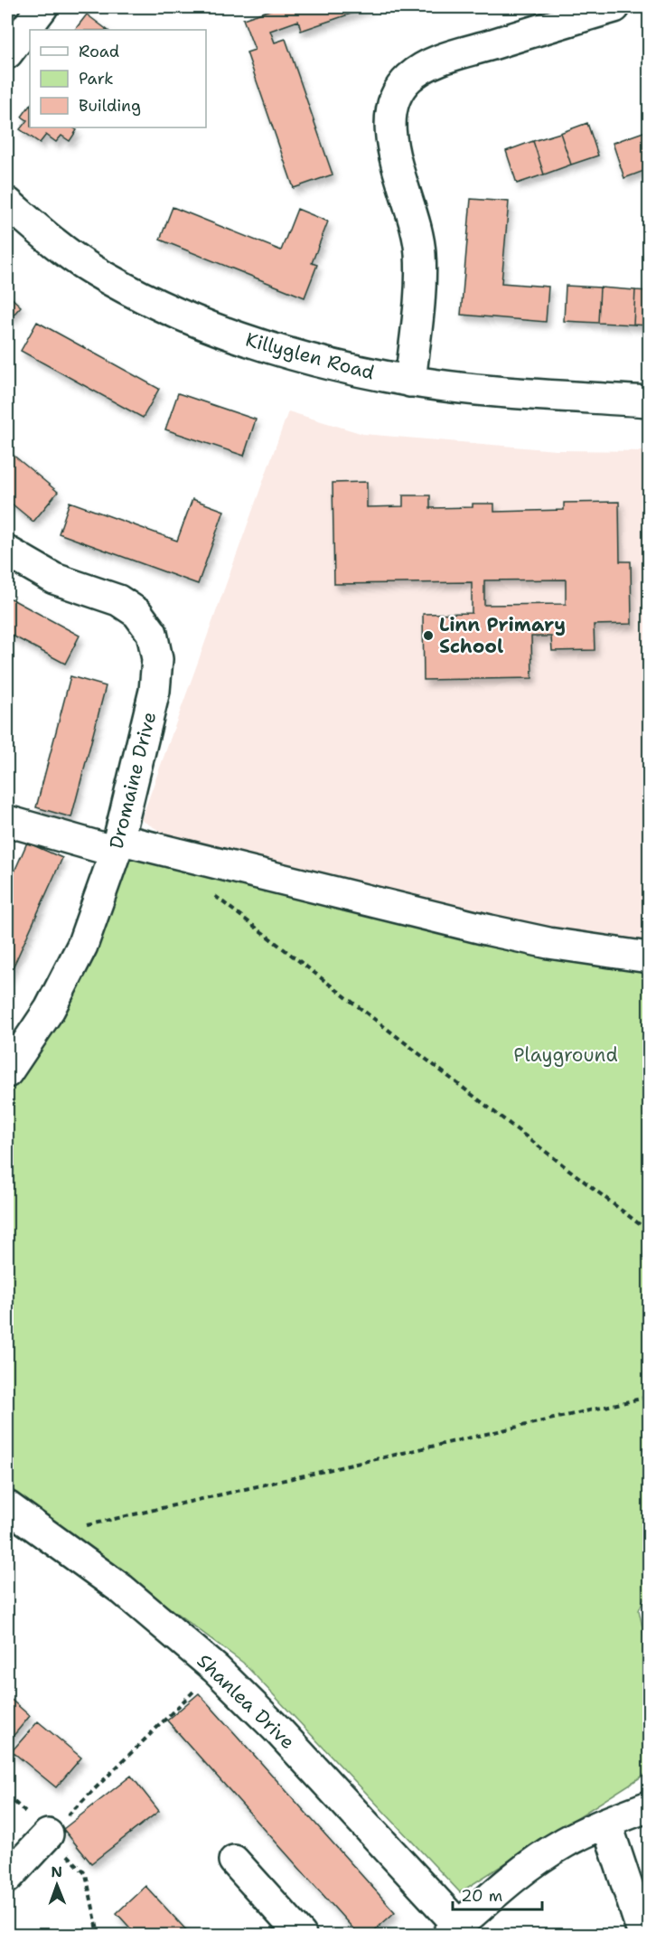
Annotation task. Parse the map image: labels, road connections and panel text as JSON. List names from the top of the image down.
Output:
{
  "streets": {
    "street": ["Killyglen Road", "Dromaine Drive", "Shanlea Drive"]
  },
  "parks": ["Playground"],
  "places": ["Linn Primary School"],
  "legend": ["Road", "Park", "Building"],
  "scale_bar": "20 m",
  "north": "top"
}
